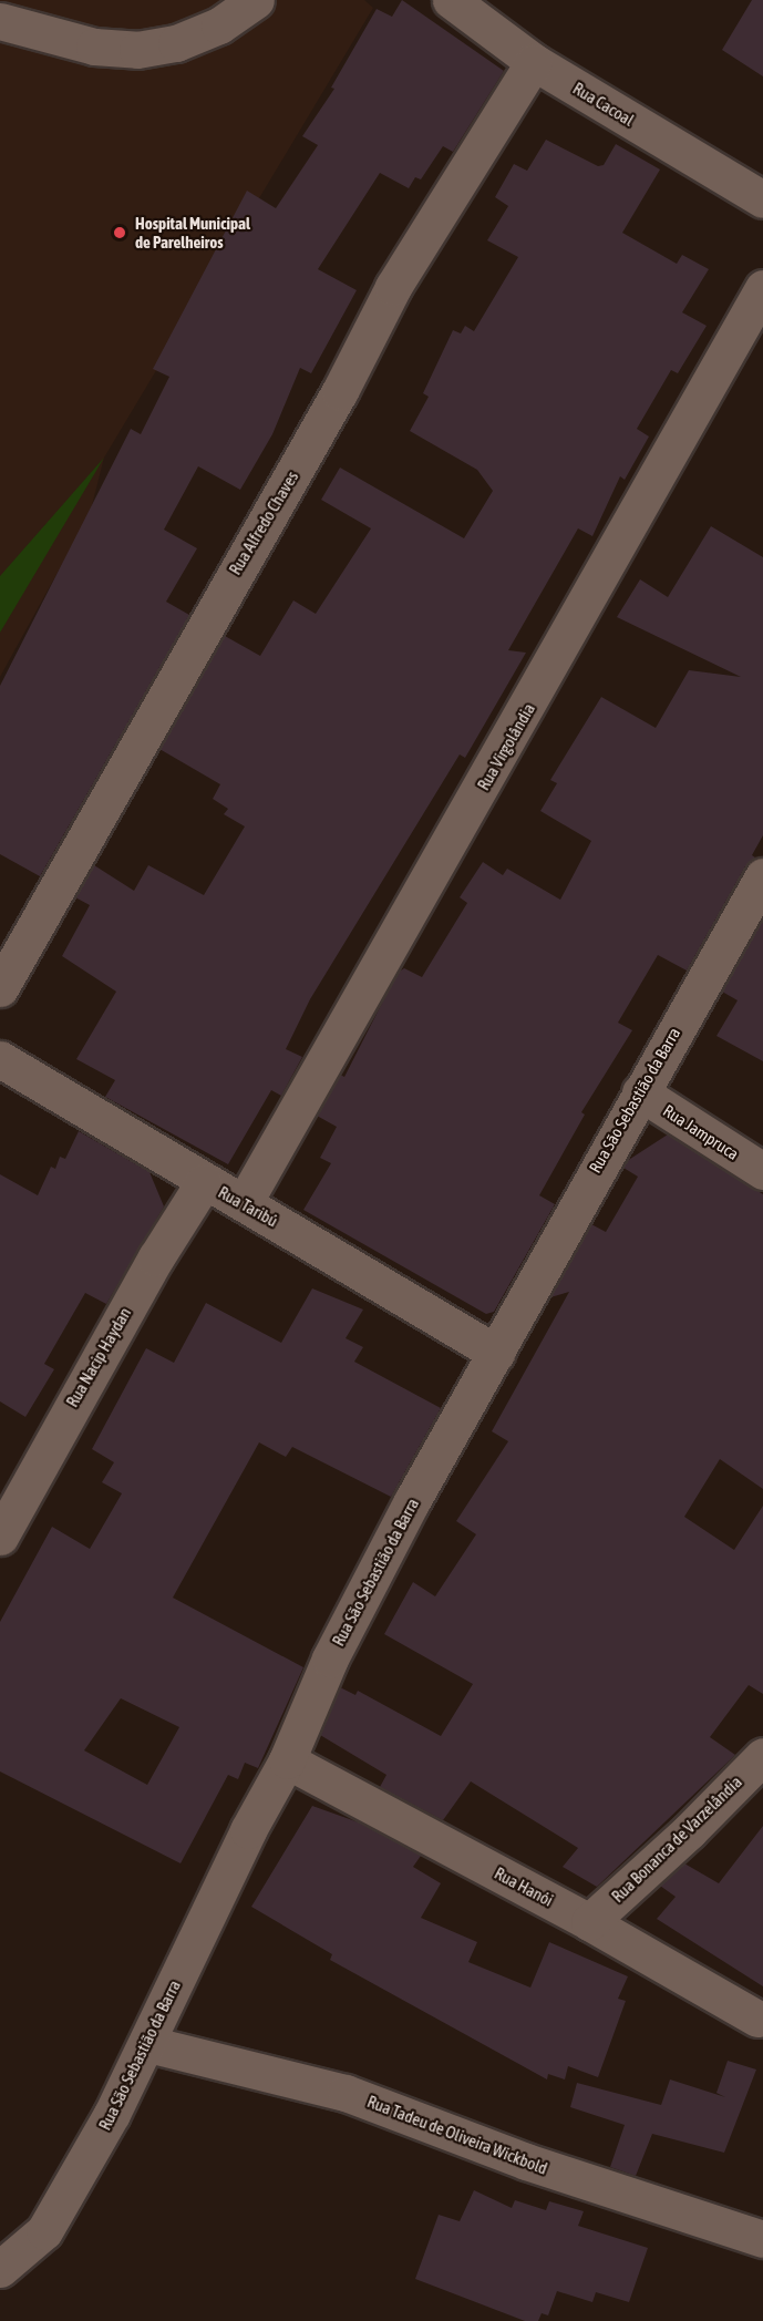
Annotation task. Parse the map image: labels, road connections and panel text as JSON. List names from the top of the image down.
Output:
{
  "streets": {
    "street": [
      "Rua Cacoal",
      "Rua Alfredo Chaves",
      "Rua Virgolândia",
      "Rua São Sebastião da Barra",
      "Rua Jampruca",
      "Rua Taribú",
      "Rua Nacip Haydan",
      "Rua Bonanca de Varzelândia",
      "Rua Hanói",
      "Rua Tadeu de Oliveira Wickbold"
    ]
  },
  "crossings": [
    ["Rua Cacoal", "Rua Alfredo Chaves"],
    ["Rua Virgolândia", "Rua Taribú"],
    ["Rua São Sebastião da Barra", "Rua Jampruca"],
    ["Rua São Sebastião da Barra", "Rua Taribú"],
    ["Rua São Sebastião da Barra", "Rua Hanói"],
    ["Rua São Sebastião da Barra", "Rua Tadeu de Oliveira Wickbold"],
    ["Rua Taribú", "Rua Nacip Haydan"],
    ["Rua Bonanca de Varzelândia", "Rua Hanói"]
  ],
  "places": ["Hospital Municipal de Parelheiros"]
}
